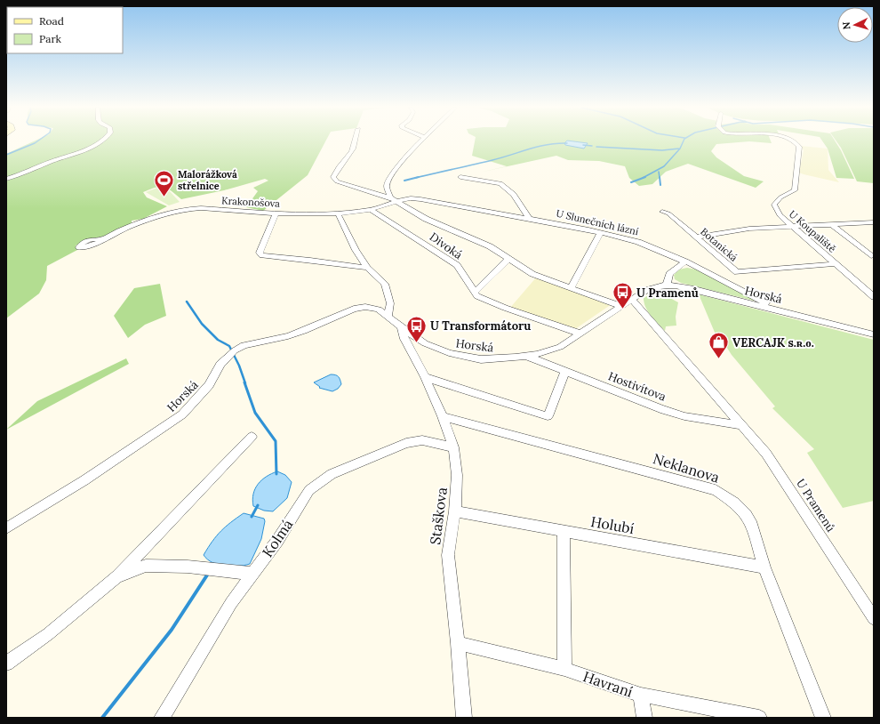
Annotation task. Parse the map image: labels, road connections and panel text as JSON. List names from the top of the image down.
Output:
{
  "streets": {
    "street": [
      "Krakonošova",
      "U Slunečních lázní",
      "U Koupaliště",
      "Botanická",
      "Divoká",
      "Horská",
      "Hostivítova",
      "Neklanova",
      "U Pramenů",
      "Staškova",
      "Holubí",
      "Kolmá",
      "Havraní"
    ]
  },
  "crossings": [
    ["Krakonošova", "U Slunečních lázní"],
    ["Krakonošova", "Divoká"],
    ["U Slunečních lázní", "Horská"],
    ["U Koupaliště", "Botanická"],
    ["Divoká", "Horská"],
    ["Horská", "Hostivítova"],
    ["Horská", "U Pramenů"],
    ["Horská", "Staškova"],
    ["Hostivítova", "U Pramenů"],
    ["Neklanova", "Staškova"],
    ["Neklanova", "Holubí"],
    ["Staškova", "Holubí"],
    ["Staškova", "Kolmá"],
    ["Staškova", "Havraní"]
  ],
  "places": {
    "sports": ["Malorážková střelnice"],
    "bus stop": ["U Pramenů", "U Transformátoru"],
    "shop": ["VERCAJK s.ʀ.ᴏ."]
  },
  "legend": ["Road", "Park"],
  "north": "left"
}
